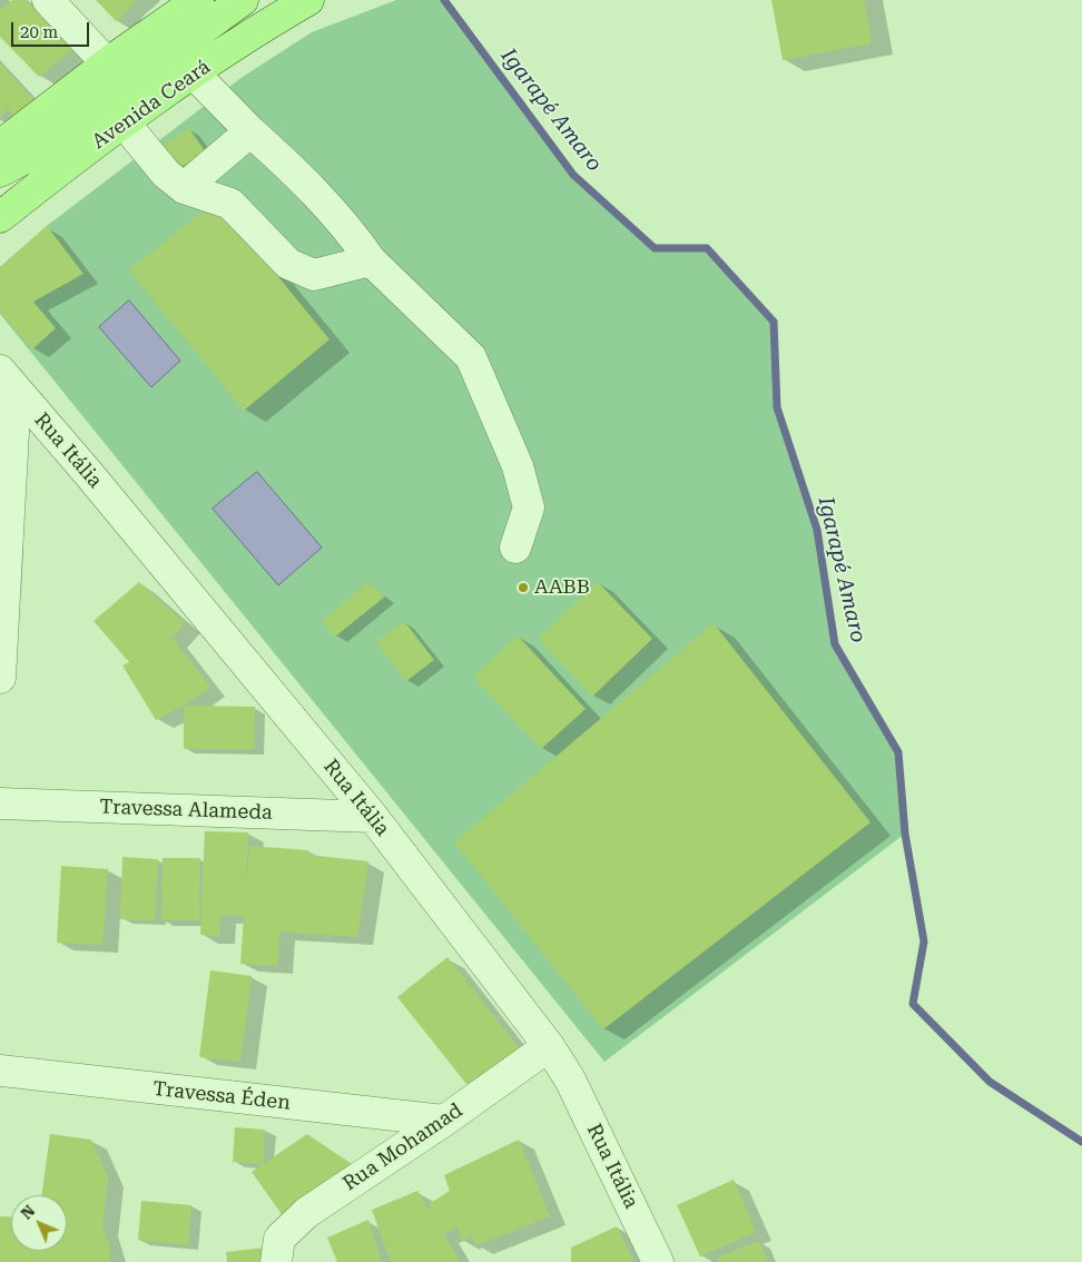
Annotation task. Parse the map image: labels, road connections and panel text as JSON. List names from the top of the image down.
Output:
{
  "streets": {
    "main road": ["Avenida Ceará"],
    "street": [
      "Rua Itália",
      "Travessa Alameda",
      "Travessa Éden",
      "Rua Mohamad"
    ]
  },
  "crossings": [
    ["Rua Itália", "Travessa Alameda"],
    ["Rua Itália", "Rua Mohamad"],
    ["Travessa Éden", "Rua Mohamad"]
  ],
  "water": ["Igarapé Amaro"],
  "places": ["AABB"],
  "scale_bar": "20 m",
  "north": "top left"
}
